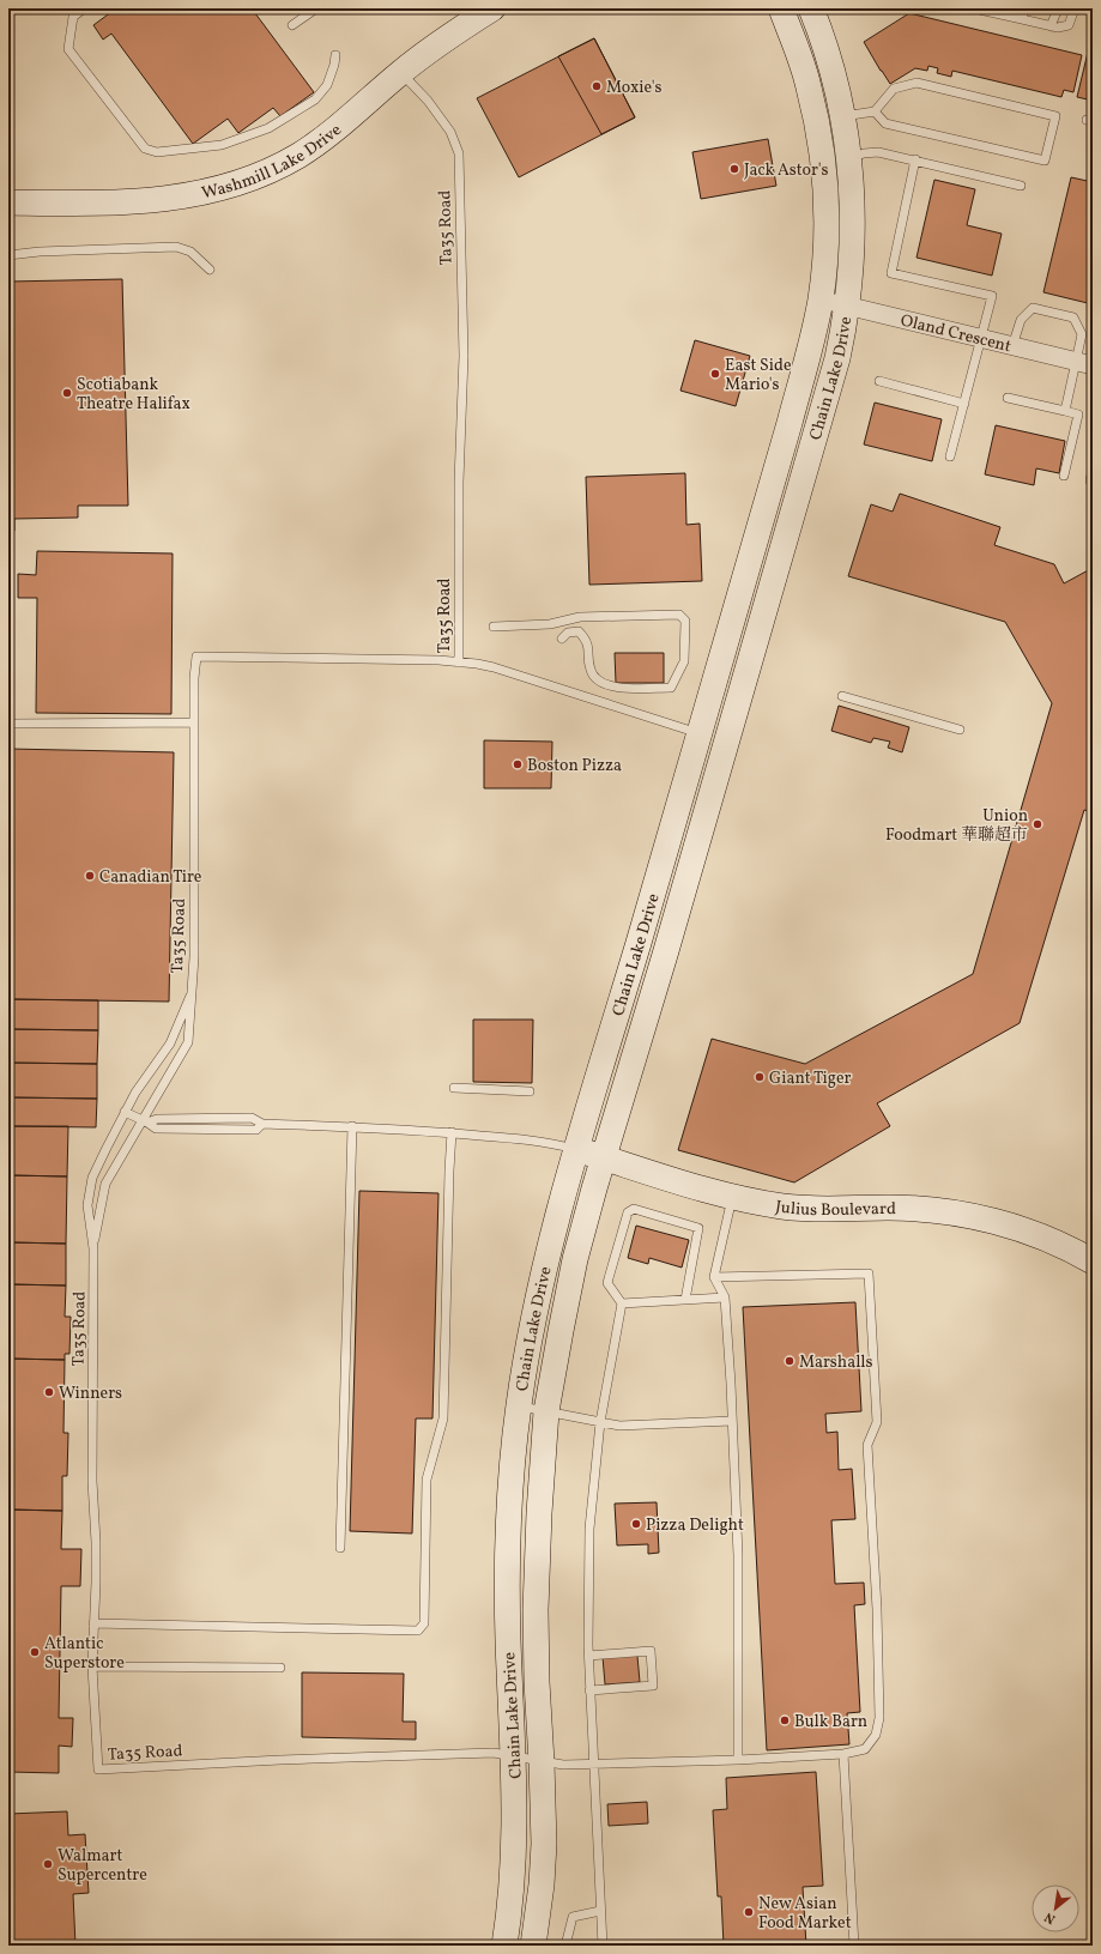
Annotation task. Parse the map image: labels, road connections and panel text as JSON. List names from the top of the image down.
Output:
{
  "streets": {
    "street": [
      "Washmill Lake Drive",
      "Oland Crescent",
      "Chain Lake Drive",
      "Julius Boulevard"
    ],
    "lane": ["Ta35 Road"]
  },
  "crossings": [
    ["Washmill Lake Drive", "Ta35 Road"],
    ["Ta35 Road", "Chain Lake Drive"],
    ["Oland Crescent", "Chain Lake Drive"],
    ["Chain Lake Drive", "Julius Boulevard"]
  ],
  "places": [
    "Moxie's",
    "Jack Astor's",
    "East Side Mario's",
    "Scotiabank Theatre Halifax",
    "Boston Pizza",
    "Union Foodmart 華聯超市",
    "Canadian Tire",
    "Giant Tiger",
    "Marshalls",
    "Winners",
    "Pizza Delight",
    "Atlantic Superstore",
    "Bulk Barn",
    "Walmart Supercentre",
    "New Asian Food Market"
  ],
  "north": "bottom left"
}
